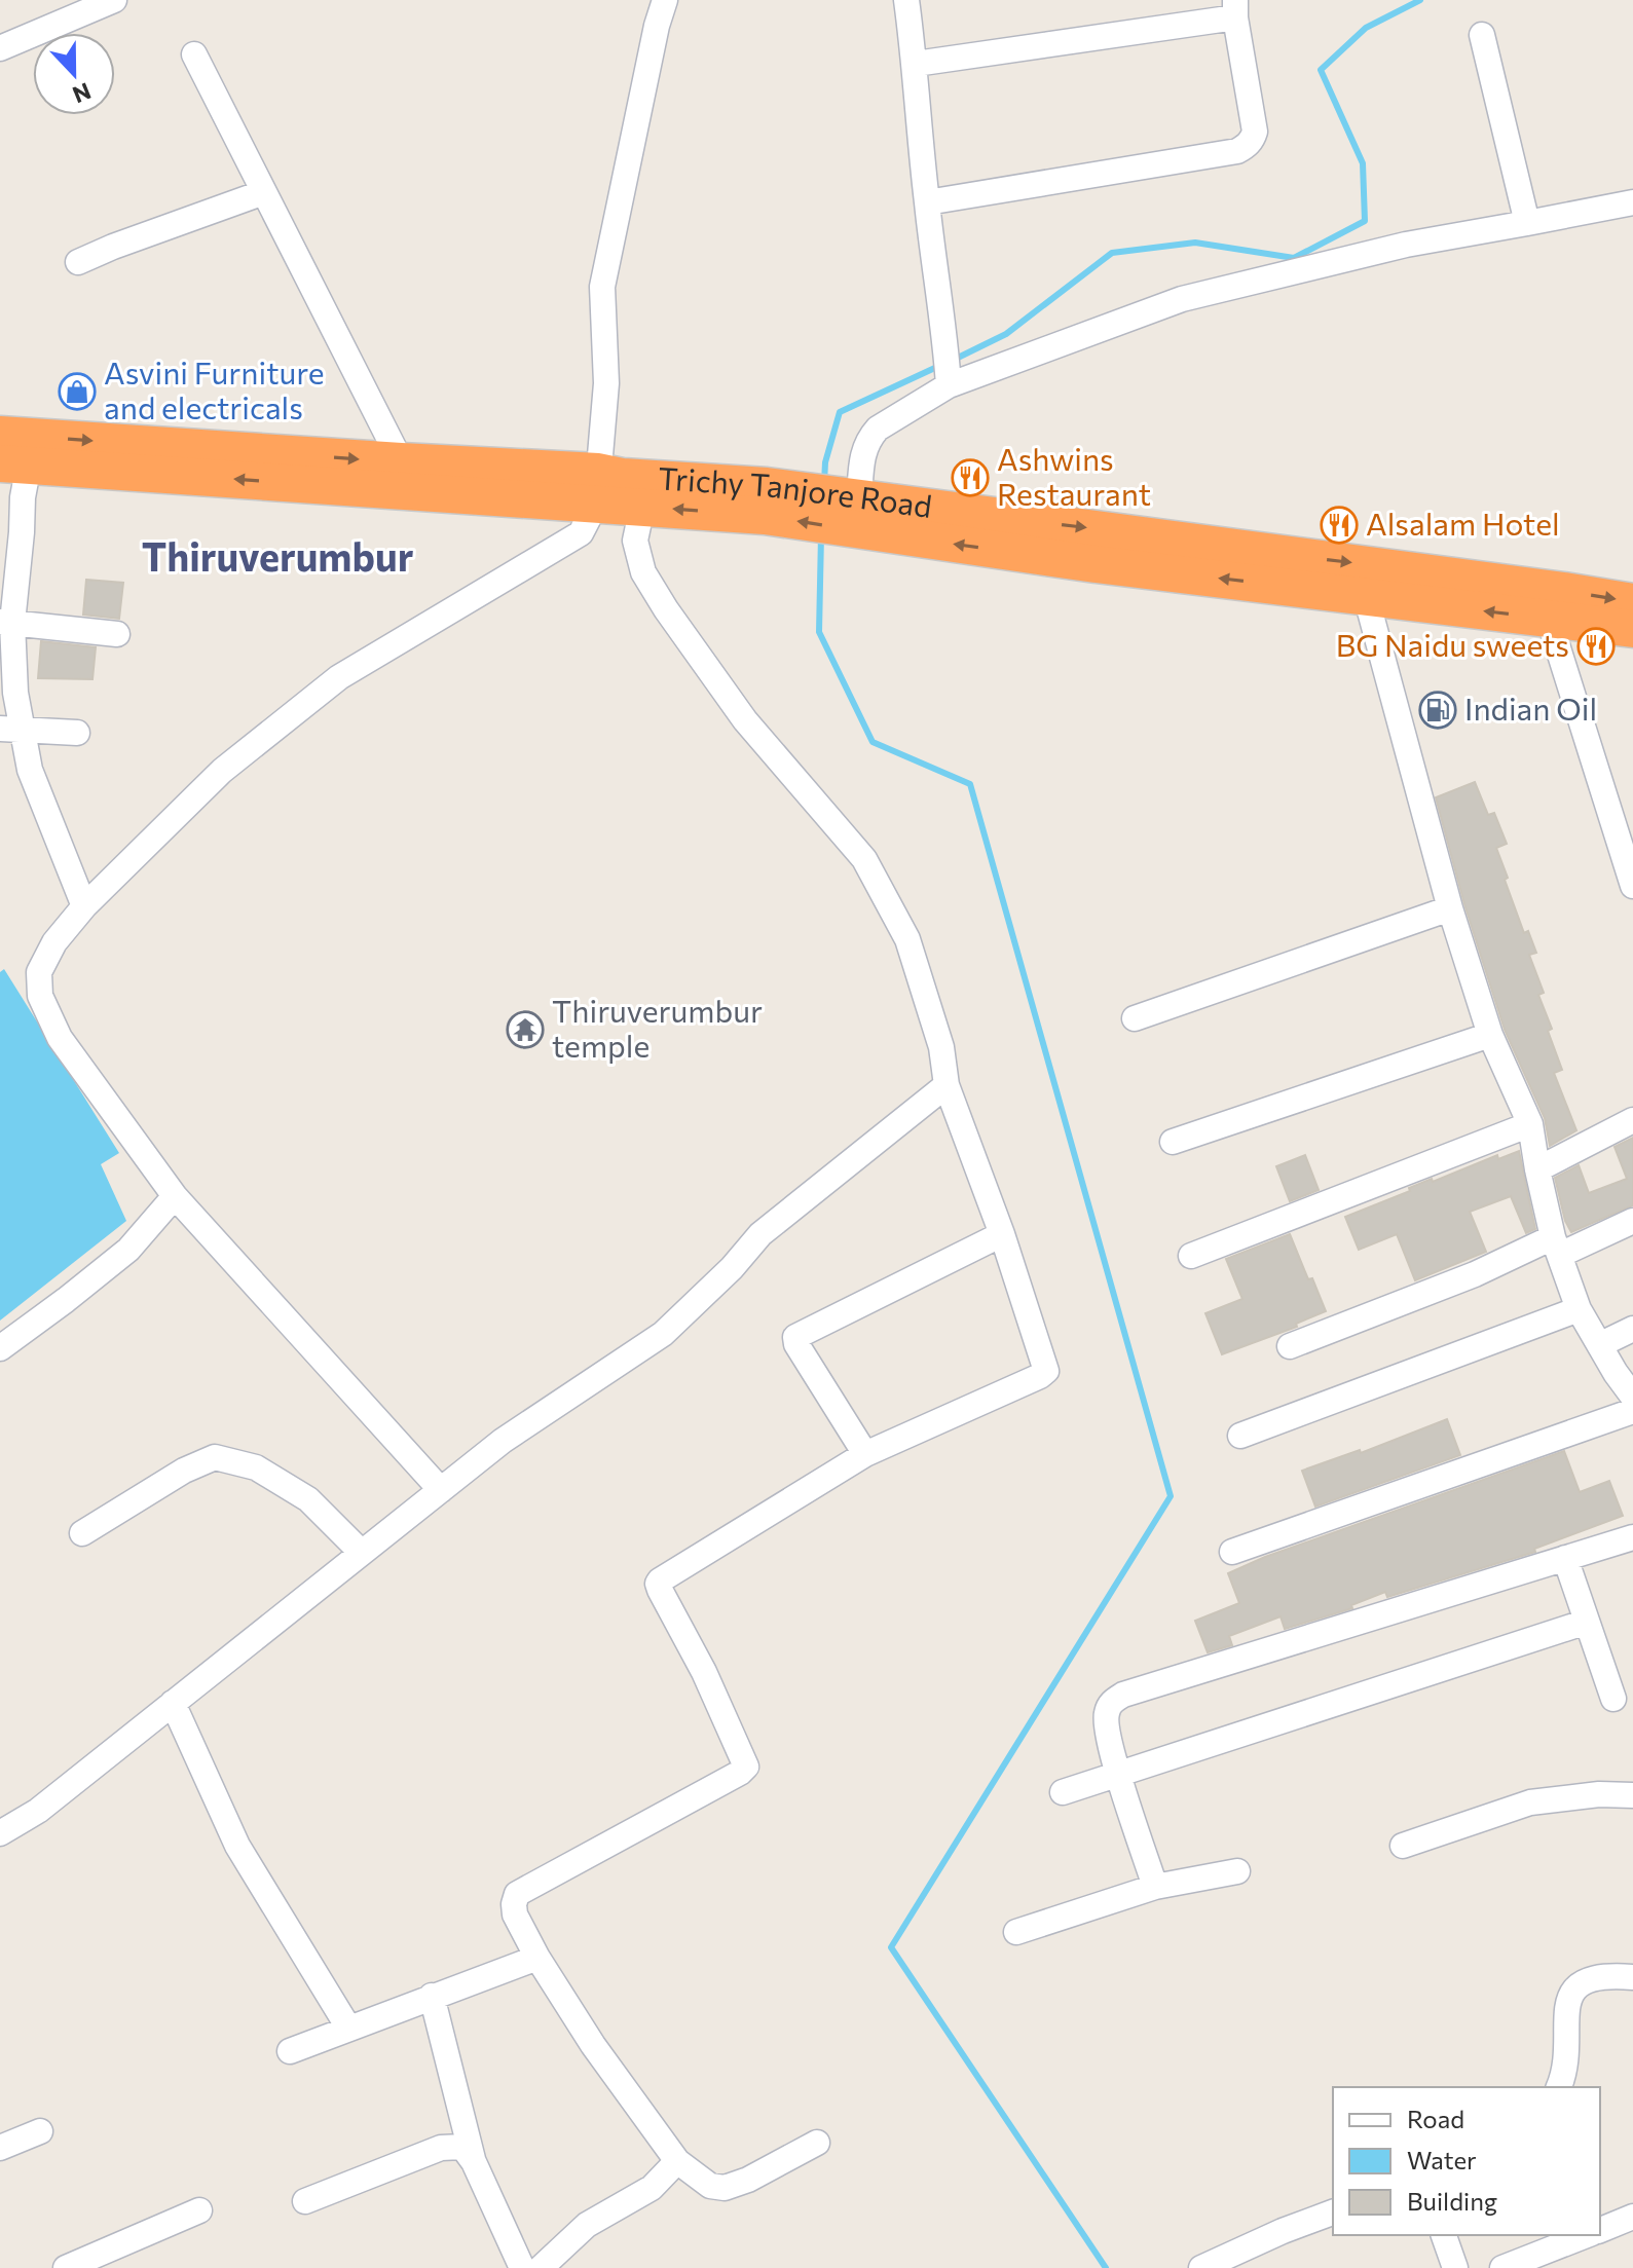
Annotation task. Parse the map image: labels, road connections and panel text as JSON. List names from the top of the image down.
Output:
{
  "streets": {
    "highway": ["Trichy Tanjore Road"]
  },
  "districts": ["Thiruverumbur"],
  "places": {
    "shop": ["Asvini Furniture and electricals"],
    "restaurant": ["Ashwins Restaurant", "Alsalam Hotel", "BG Naidu sweets"],
    "fuel station": ["Indian Oil"],
    "temple": ["Thiruverumbur temple"]
  },
  "legend": ["Road", "Water", "Building"],
  "north": "bottom"
}
